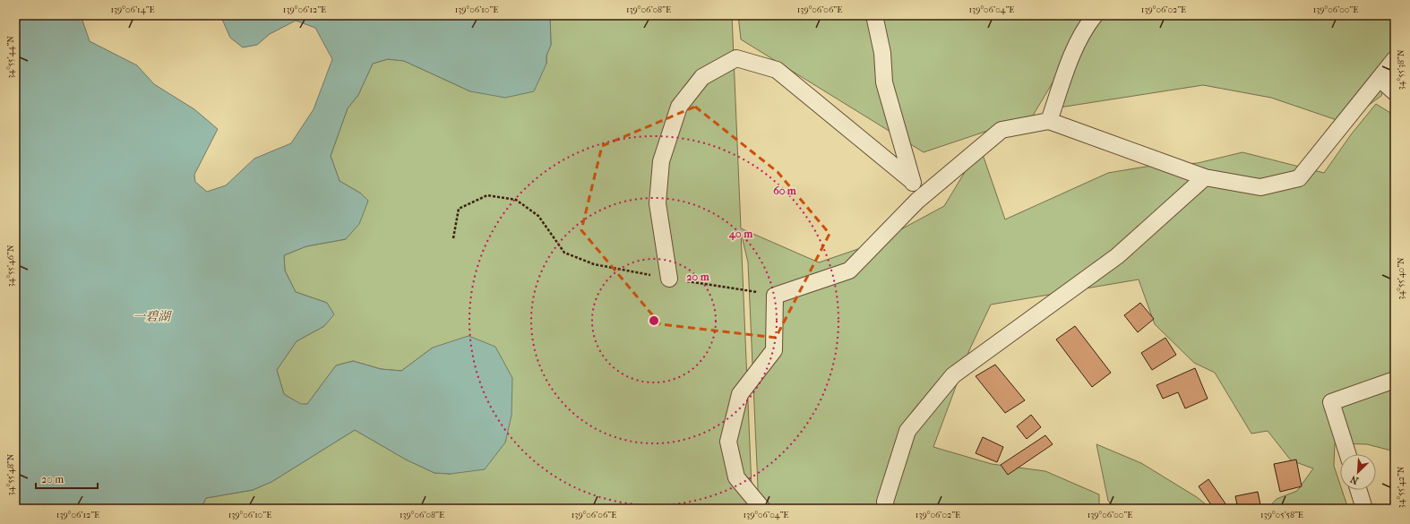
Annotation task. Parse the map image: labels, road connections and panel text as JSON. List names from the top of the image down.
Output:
{
  "water": ["一碧湖"],
  "scale_bar": "20 m",
  "north": "bottom left",
  "coordinates": [
    "139°06'14\"E",
    "139°06'12\"E",
    "139°06'10\"E",
    "139°06'08\"E",
    "139°06'06\"E",
    "139°06'04\"E",
    "139°06'02\"E",
    "139°06'00\"E",
    "34°55'44\"N",
    "34°55'38\"N",
    "34°55'46\"N",
    "34°55'40\"N",
    "34°55'48\"N",
    "34°55'42\"N",
    "139°05'58\"E"
  ],
  "rings": ["60 m", "40 m", "20 m"]
}
